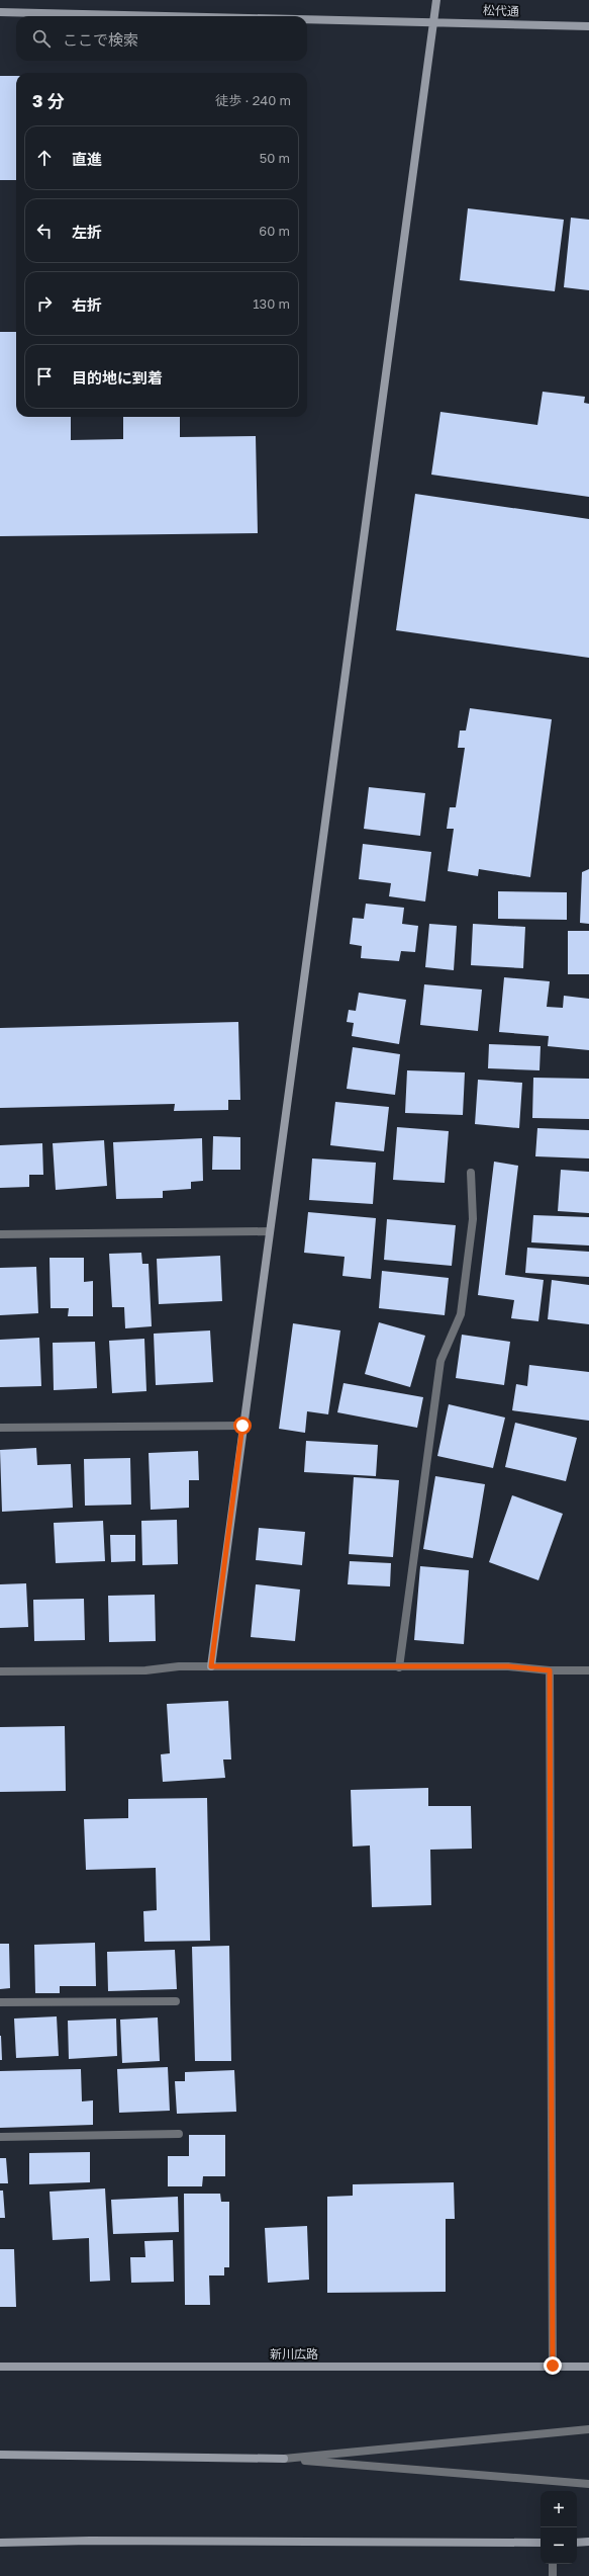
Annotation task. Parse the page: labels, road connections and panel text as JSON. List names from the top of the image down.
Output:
{
  "streets": {
    "street": ["松代通", "新川広路"]
  },
  "page": {
    "search": "ここで検索",
    "heading": ["3 分", "徒歩 · 240 m"],
    "list": [
      ["直進", "50 m"],
      ["左折", "60 m"],
      ["右折", "130 m"],
      "目的地に到着"
    ],
    "map_buttons": ["+", "−"]
  }
}
